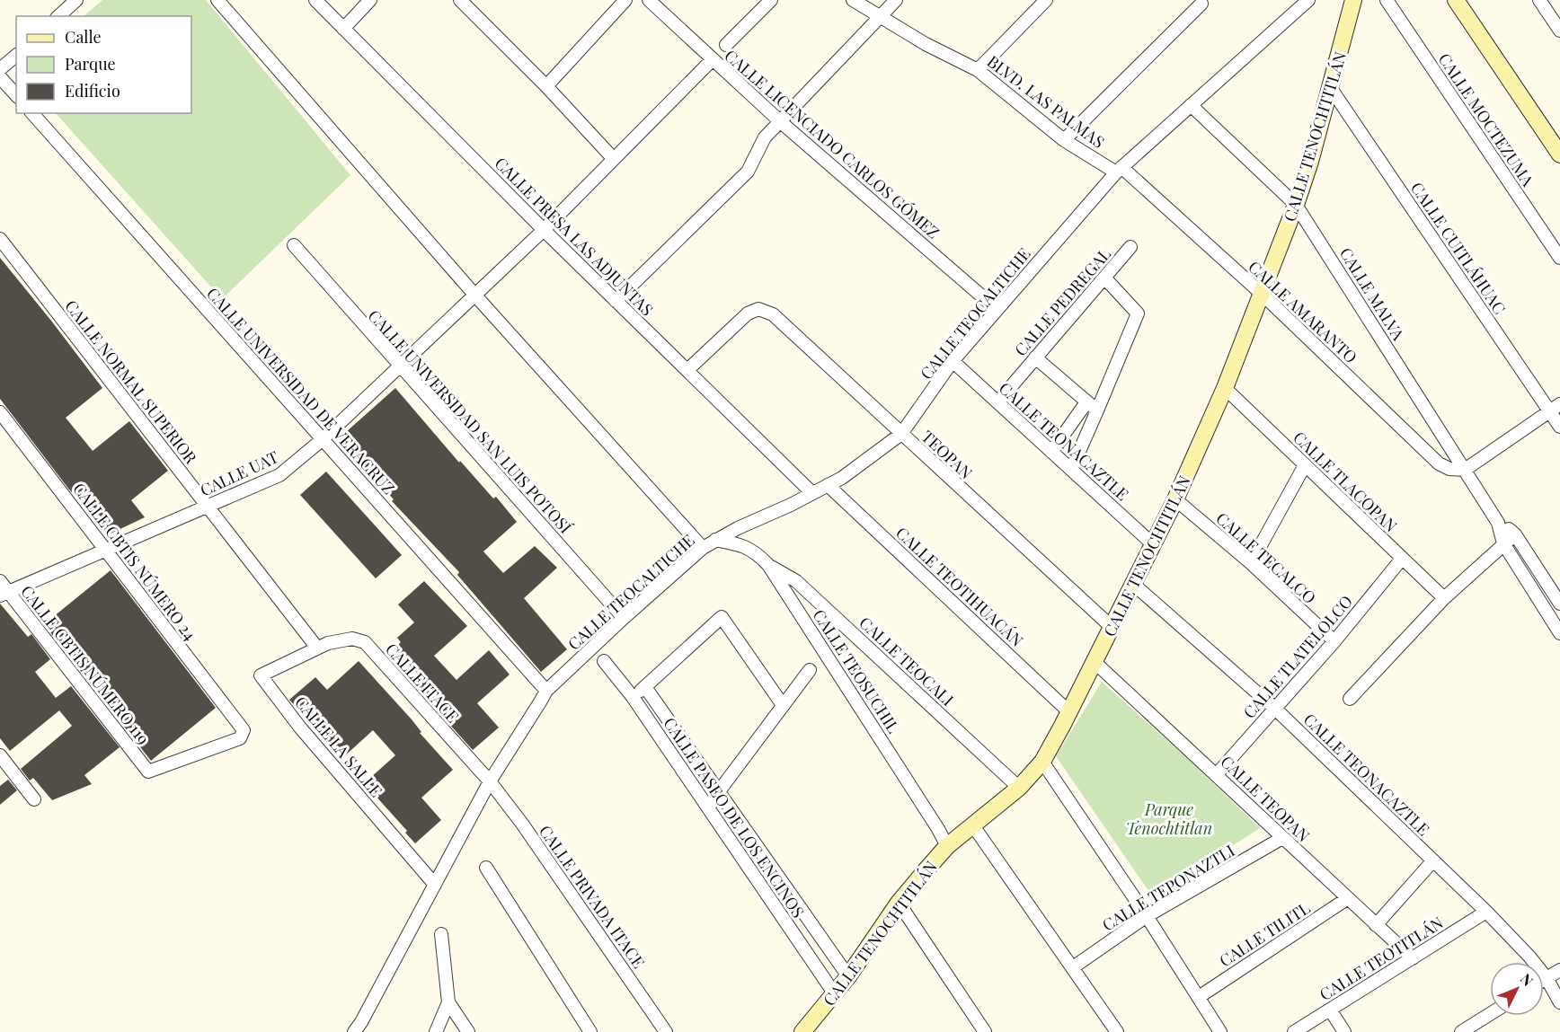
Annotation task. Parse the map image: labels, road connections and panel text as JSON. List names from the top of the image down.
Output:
{
  "streets": {
    "street": [
      "BLVD. LAS PALMAS",
      "CALLE MOCTEZUMA",
      "CALLE TENOCHTITLÁN",
      "CALLE LICENCIADO CARLOS GÓMEZ",
      "CALLE PRESA LAS ADJUNTAS",
      "CALLE CUITLÁHUAC",
      "CALLE MALVA",
      "CALLE PEDREGAL",
      "CALLE AMARANTO",
      "CALLE TEOCALTICHE",
      "CALLE NORMAL SUPERIOR",
      "CALLE UNIVERSIDAD DE VERACRUZ",
      "CALLE UNIVERSIDAD SAN LUIS POTOSÍ",
      "CALLE TEONACAZTLE",
      "TEOPAN",
      "CALLE UAT",
      "CALLE TLACOPAN",
      "CALLE TECALCO",
      "CALLE CBTIS NÚMERO 24",
      "CALLE TEOTIHUACÁN",
      "CALLE TLATELOLCO",
      "CALLE TEOCALI",
      "CALLE CBTIS NÚMERO 119",
      "CALLE TEOSUCHIL",
      "CALLE ITACE",
      "CALLE LA SALLE",
      "CALLE TEOPAN",
      "CALLE PASEO DE LOS ENCINOS",
      "CALLE TEPONAZTLI",
      "CALLE PRIVADA ITACE",
      "CALLE TILITL",
      "CALLE TEOTITLÁN"
    ]
  },
  "crossings": [
    ["BLVD. LAS PALMAS", "CALLE AMARANTO"],
    ["BLVD. LAS PALMAS", "CALLE TEOCALTICHE"],
    ["CALLE TENOCHTITLÁN", "CALLE CUITLÁHUAC"],
    ["CALLE TENOCHTITLÁN", "CALLE MALVA"],
    ["CALLE TENOCHTITLÁN", "CALLE AMARANTO"],
    ["CALLE TENOCHTITLÁN", "CALLE TEONACAZTLE"],
    ["CALLE TENOCHTITLÁN", "TEOPAN"],
    ["CALLE TENOCHTITLÁN", "CALLE TLACOPAN"],
    ["CALLE TENOCHTITLÁN", "CALLE TECALCO"],
    ["CALLE TENOCHTITLÁN", "CALLE TEOTIHUACÁN"],
    ["CALLE TENOCHTITLÁN", "CALLE TEOCALI"],
    ["CALLE TENOCHTITLÁN", "CALLE TEOSUCHIL"],
    ["CALLE TENOCHTITLÁN", "CALLE TEOPAN"],
    ["CALLE TENOCHTITLÁN", "CALLE PASEO DE LOS ENCINOS"],
    ["CALLE LICENCIADO CARLOS GÓMEZ", "CALLE TEOCALTICHE"],
    ["CALLE LICENCIADO CARLOS GÓMEZ", "CALLE UAT"],
    ["CALLE PRESA LAS ADJUNTAS", "CALLE TEOCALTICHE"],
    ["CALLE PRESA LAS ADJUNTAS", "TEOPAN"],
    ["CALLE PRESA LAS ADJUNTAS", "CALLE UAT"],
    ["CALLE MALVA", "CALLE AMARANTO"],
    ["CALLE MALVA", "CALLE TEOCALTICHE"],
    ["CALLE PEDREGAL", "CALLE TEONACAZTLE"],
    ["CALLE AMARANTO", "CALLE TEOCALTICHE"],
    ["CALLE TEOCALTICHE", "CALLE UNIVERSIDAD DE VERACRUZ"],
    ["CALLE TEOCALTICHE", "CALLE UNIVERSIDAD SAN LUIS POTOSÍ"],
    ["CALLE TEOCALTICHE", "CALLE TEONACAZTLE"],
    ["CALLE TEOCALTICHE", "TEOPAN"],
    ["CALLE TEOCALTICHE", "CALLE TEOTIHUACÁN"],
    ["CALLE TEOCALTICHE", "CALLE TEOSUCHIL"],
    ["CALLE TEOCALTICHE", "CALLE ITACE"],
    ["CALLE TEOCALTICHE", "CALLE LA SALLE"],
    ["CALLE TEOCALTICHE", "CALLE PRIVADA ITACE"],
    ["CALLE NORMAL SUPERIOR", "CALLE UAT"],
    ["CALLE NORMAL SUPERIOR", "CALLE ITACE"],
    ["CALLE NORMAL SUPERIOR", "CALLE LA SALLE"],
    ["CALLE UNIVERSIDAD DE VERACRUZ", "CALLE UAT"],
    ["CALLE UNIVERSIDAD SAN LUIS POTOSÍ", "CALLE UAT"],
    ["CALLE TEONACAZTLE", "CALLE TLATELOLCO"],
    ["CALLE TEONACAZTLE", "CALLE TEOTITLÁN"],
    ["CALLE UAT", "CALLE CBTIS NÚMERO 24"],
    ["CALLE UAT", "CALLE CBTIS NÚMERO 119"],
    ["CALLE TLACOPAN", "CALLE TLATELOLCO"],
    ["CALLE TECALCO", "CALLE TLATELOLCO"],
    ["CALLE CBTIS NÚMERO 24", "CALLE CBTIS NÚMERO 119"],
    ["CALLE TLATELOLCO", "CALLE TEOPAN"],
    ["CALLE TEOCALI", "CALLE TEOSUCHIL"],
    ["CALLE ITACE", "CALLE LA SALLE"],
    ["CALLE ITACE", "CALLE PRIVADA ITACE"],
    ["CALLE TEOPAN", "CALLE TEPONAZTLI"],
    ["CALLE TEOPAN", "CALLE TILITL"],
    ["CALLE TEOPAN", "CALLE TEOTITLÁN"]
  ],
  "parks": ["Parque Tenochtitlan"],
  "legend": ["Calle", "Parque", "Edificio"],
  "north": "top right"
}
